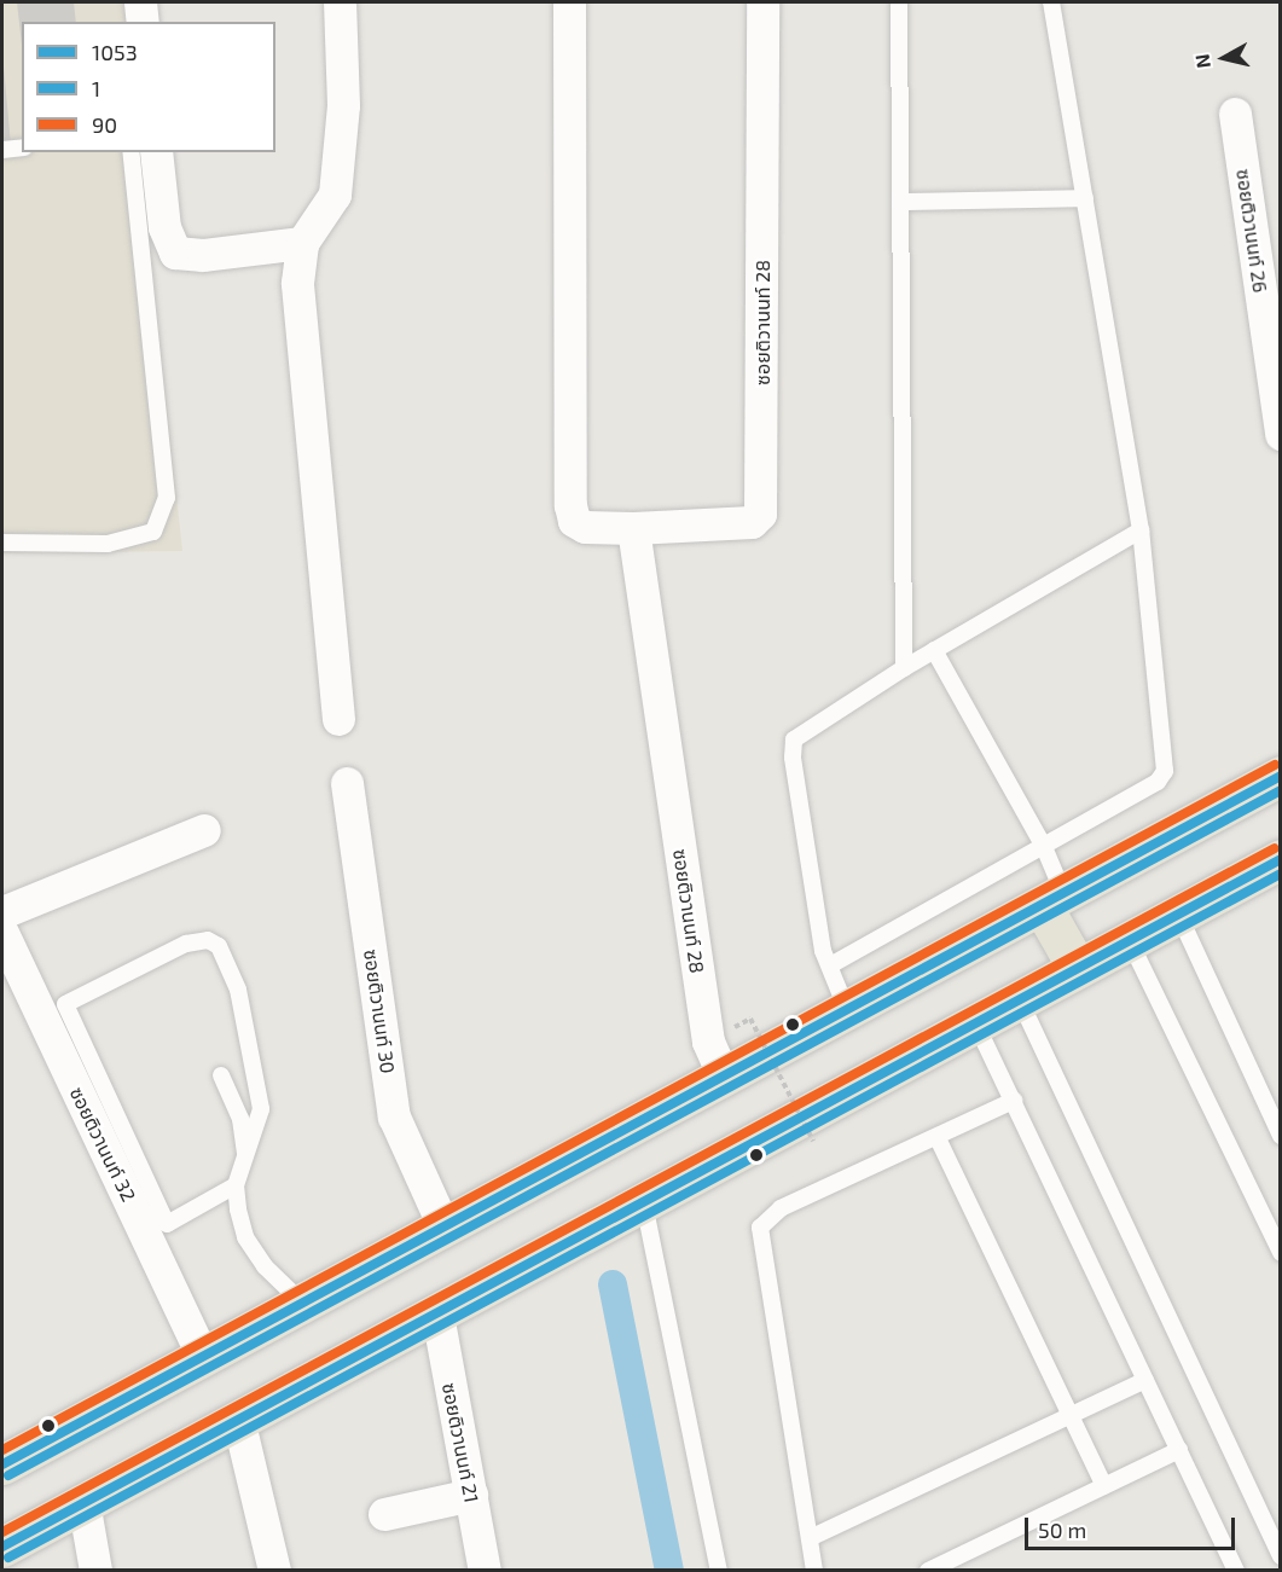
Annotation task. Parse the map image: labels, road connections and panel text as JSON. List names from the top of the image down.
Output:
{
  "streets": {
    "street": [
      "ซอยติวานนท์ 26",
      "ซอยติวานนท์ 28",
      "ซอยติวานนท์ 30",
      "ซอยติวานนท์ 32",
      "ซอยติวานนท์ 21"
    ]
  },
  "lines": ["transit line 90", "transit line 1053", "transit line 1"],
  "legend": ["1053", "1", "90"],
  "scale_bar": "50 m",
  "north": "left"
}
